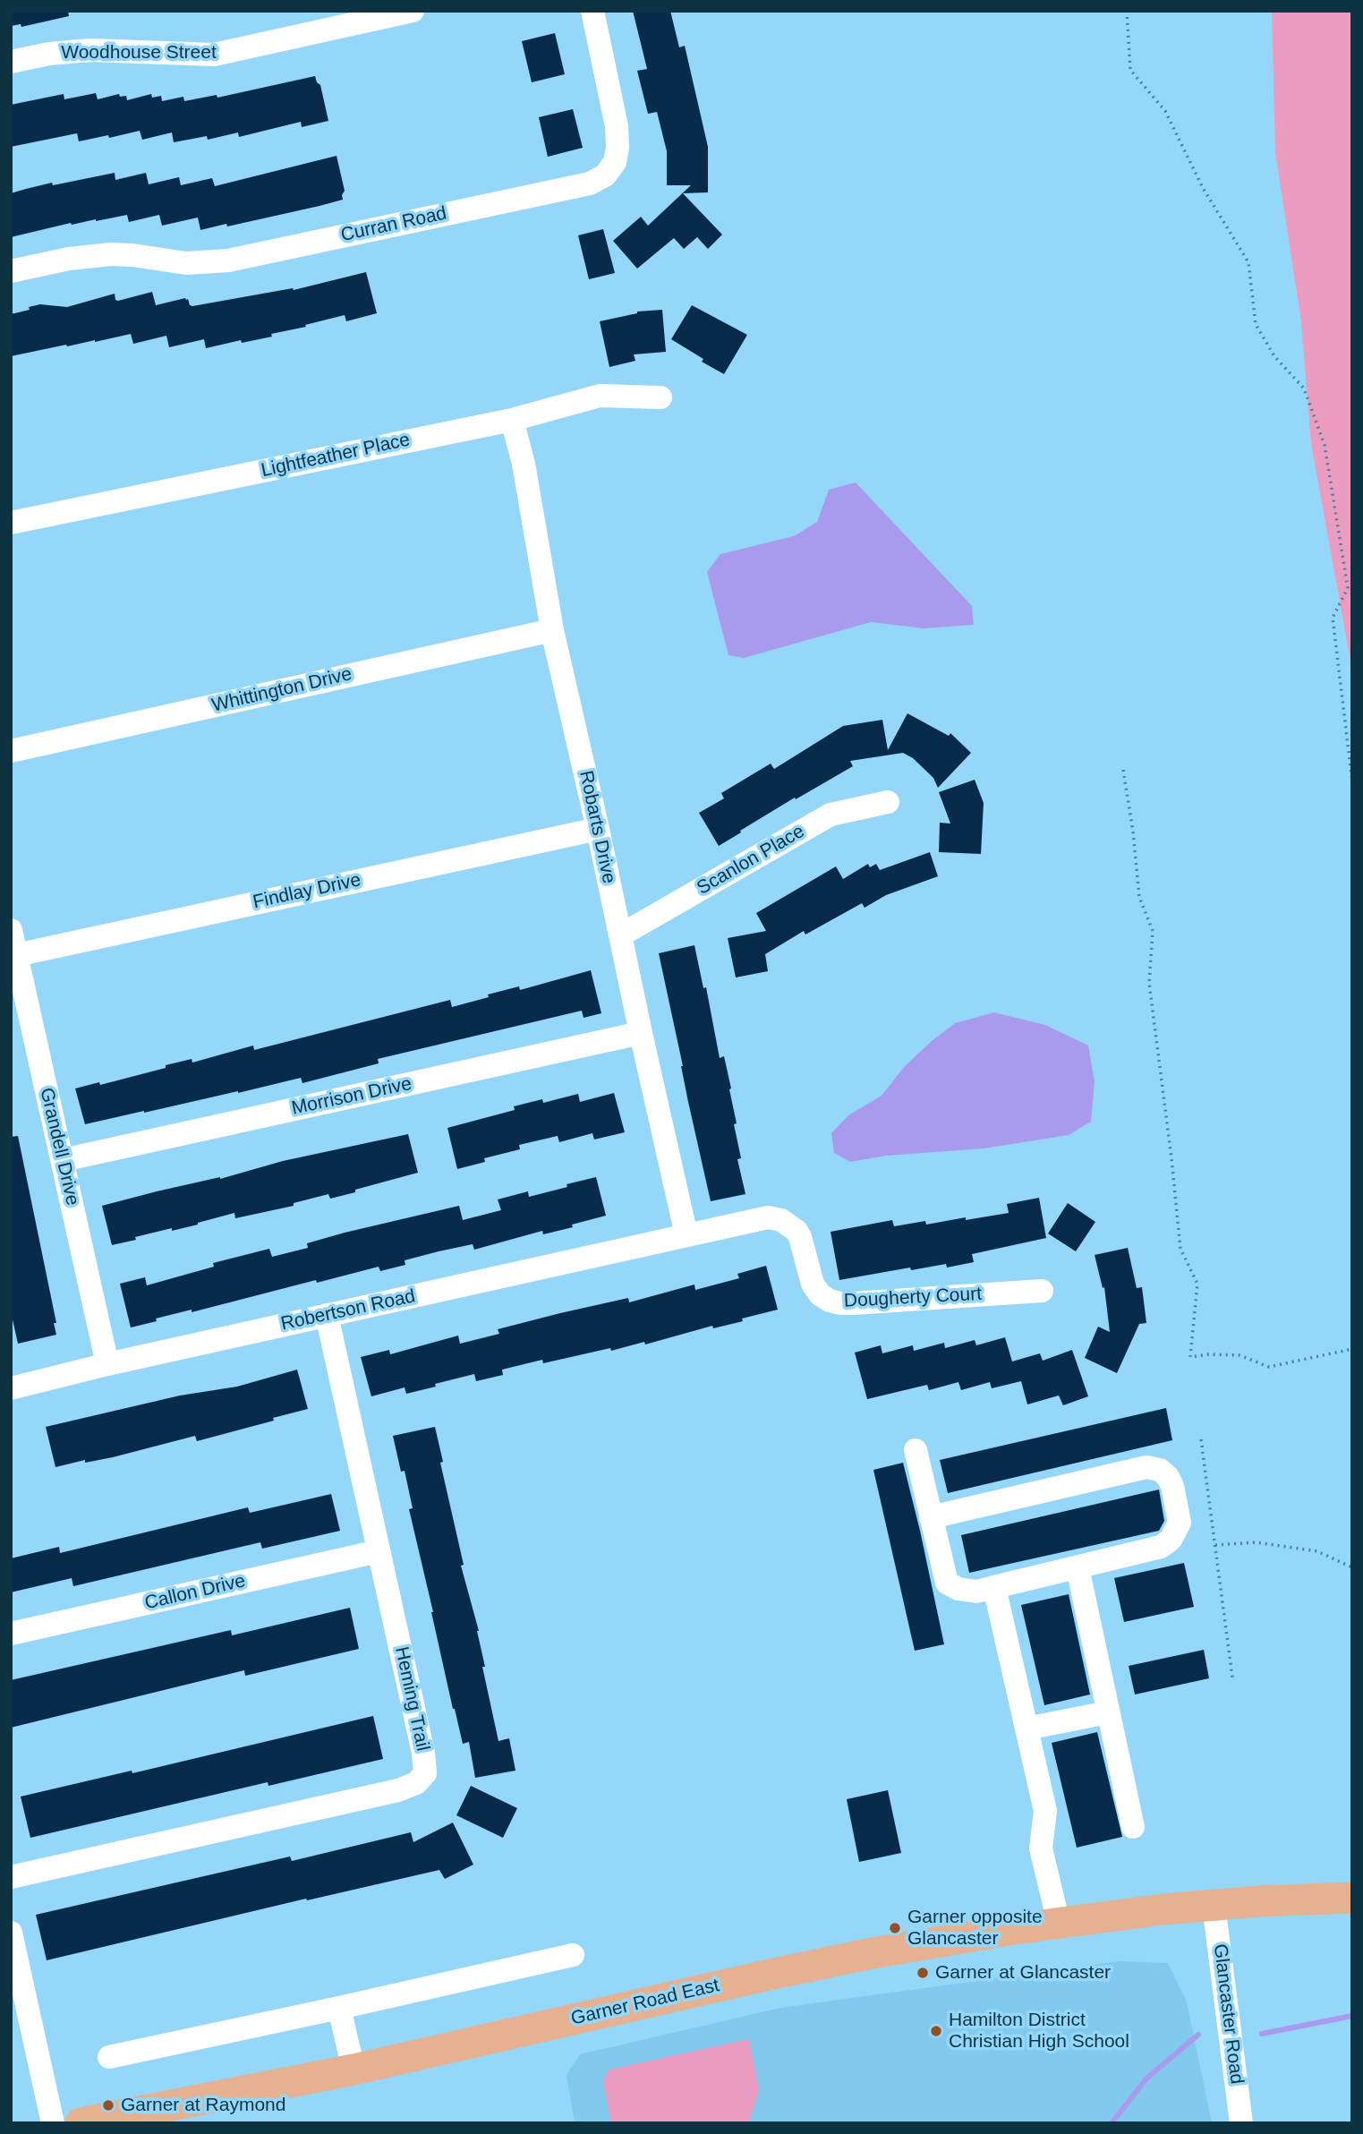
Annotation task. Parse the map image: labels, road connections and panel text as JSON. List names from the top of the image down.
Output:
{
  "streets": {
    "main road": ["Garner Road East"],
    "street": [
      "Woodhouse Street",
      "Curran Road",
      "Lightfeather Place",
      "Whittington Drive",
      "Robarts Drive",
      "Scanlon Place",
      "Findlay Drive",
      "Morrison Drive",
      "Grandell Drive",
      "Dougherty Court",
      "Robertson Road",
      "Callon Drive",
      "Heming Trail",
      "Glancaster Road"
    ]
  },
  "crossings": [
    ["Lightfeather Place", "Robarts Drive"],
    ["Whittington Drive", "Robarts Drive"],
    ["Robarts Drive", "Scanlon Place"],
    ["Robarts Drive", "Findlay Drive"],
    ["Robarts Drive", "Morrison Drive"],
    ["Robarts Drive", "Dougherty Court"],
    ["Robarts Drive", "Robertson Road"],
    ["Findlay Drive", "Grandell Drive"],
    ["Morrison Drive", "Grandell Drive"],
    ["Grandell Drive", "Robertson Road"],
    ["Dougherty Court", "Robertson Road"],
    ["Robertson Road", "Heming Trail"],
    ["Callon Drive", "Heming Trail"],
    ["Garner Road East", "Glancaster Road"]
  ],
  "places": [
    "Garner opposite Glancaster",
    "Garner at Glancaster",
    "Hamilton District Christian High School",
    "Garner at Raymond"
  ]
}
